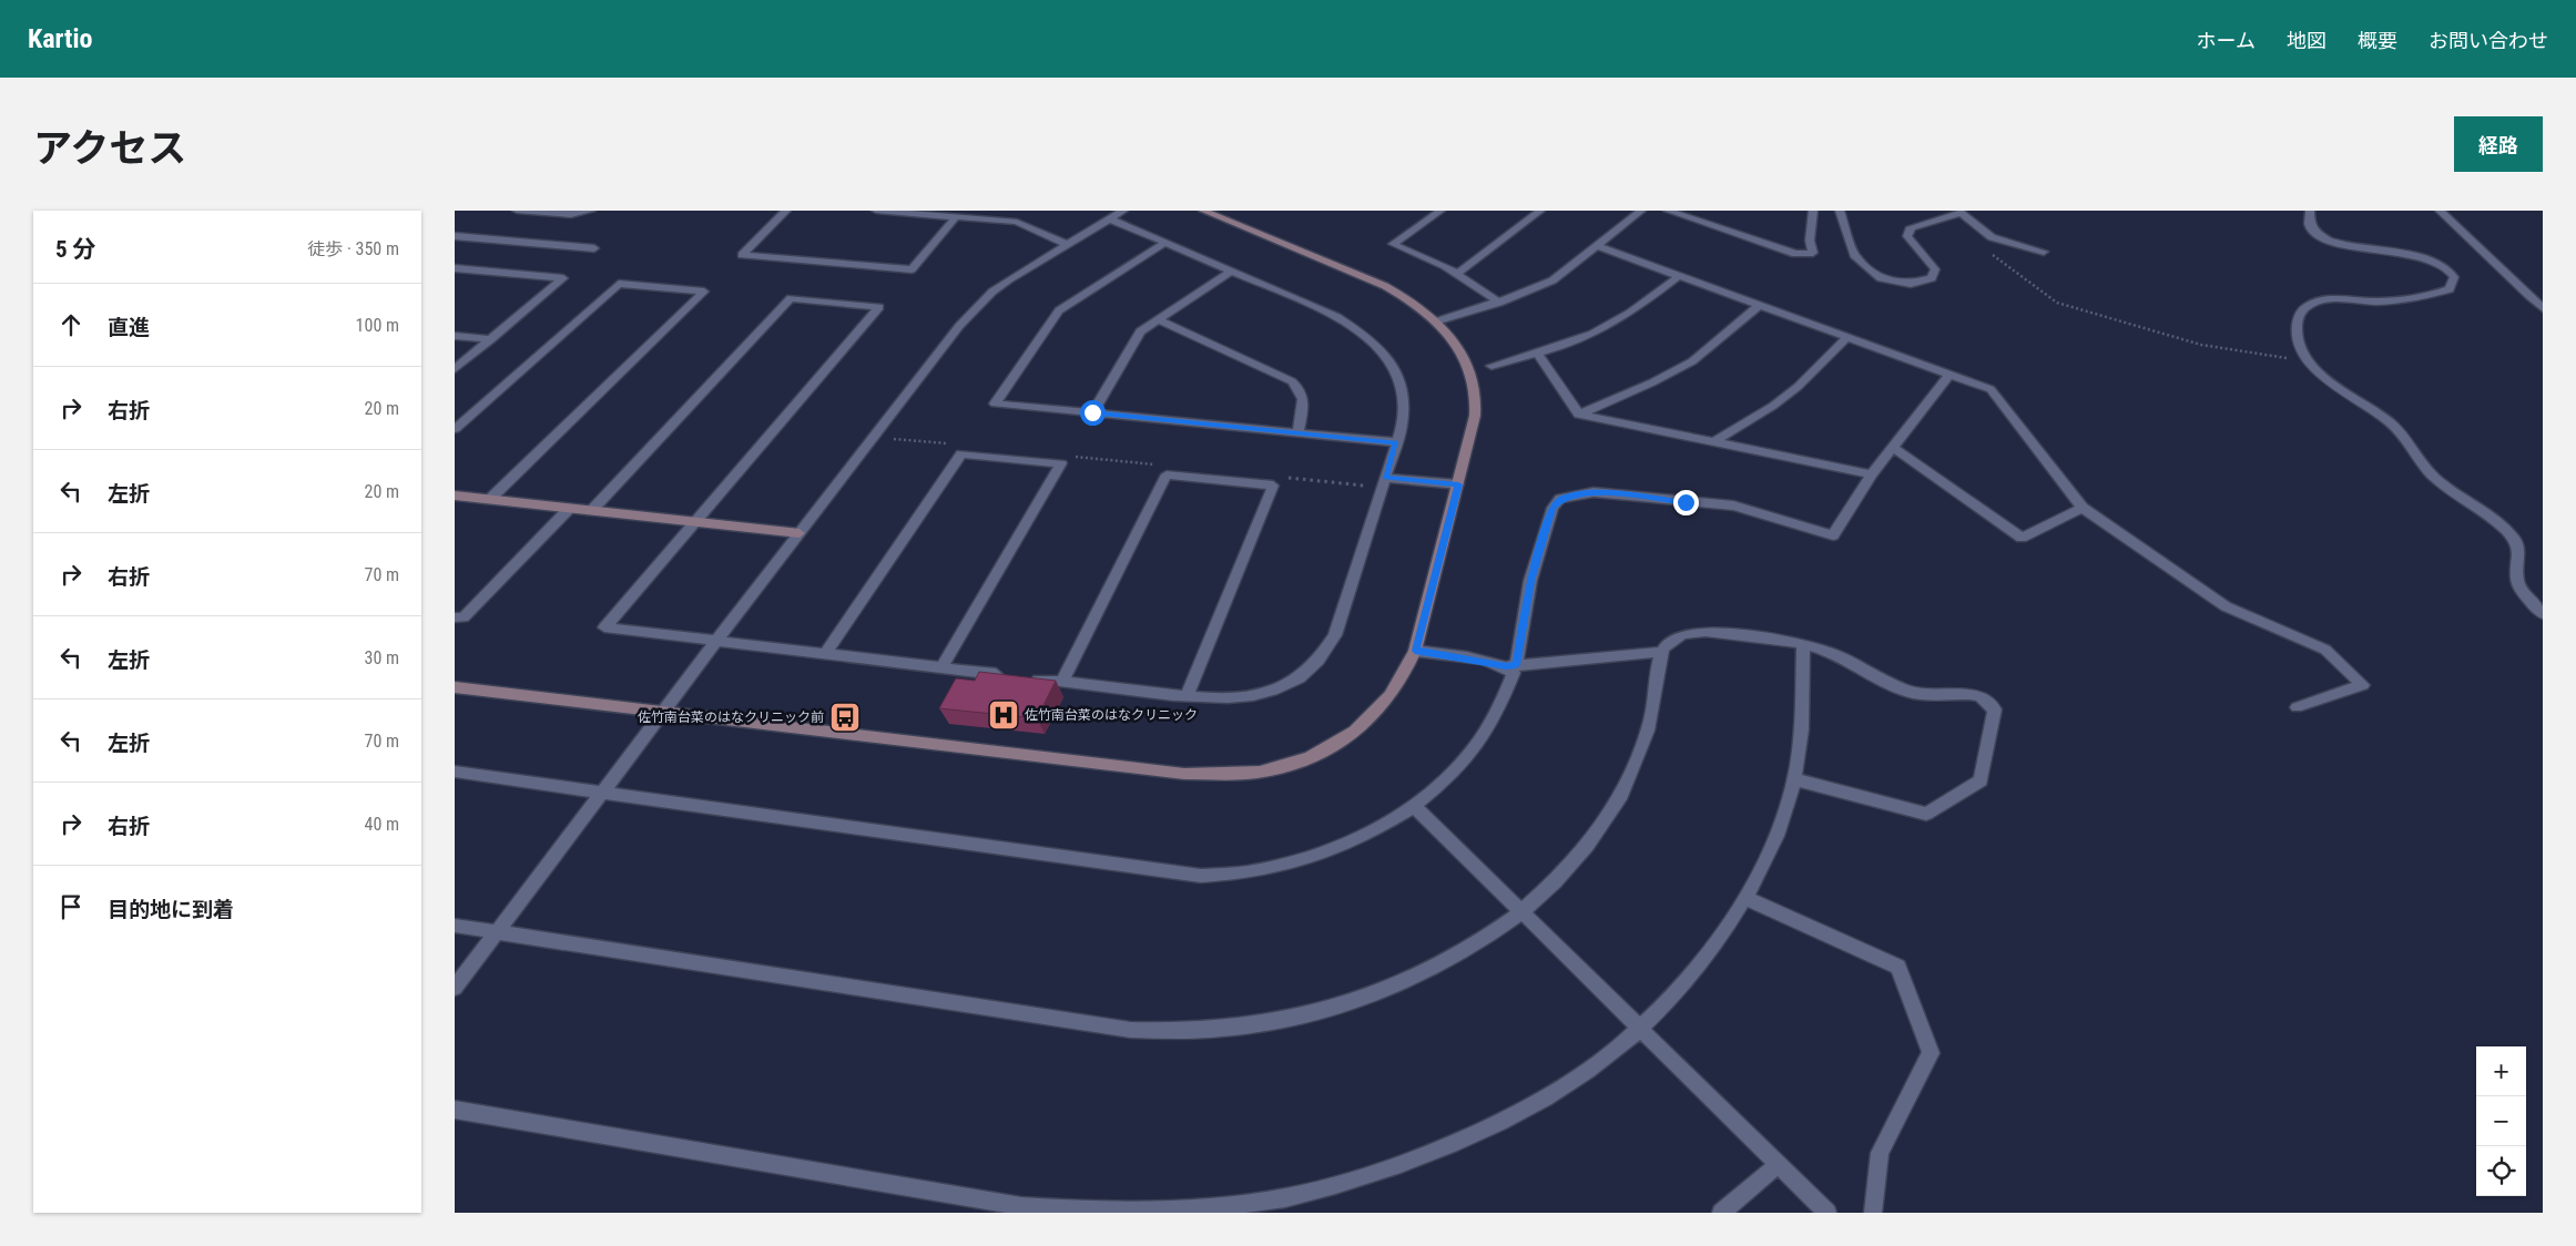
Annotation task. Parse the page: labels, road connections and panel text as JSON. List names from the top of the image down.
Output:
{
  "places": {
    "hospital": ["佐竹南台菜のはなクリニック"],
    "bus stop": ["佐竹南台菜のはなクリニック前"]
  },
  "page": {
    "header": "Kartio",
    "nav": [
      "ホーム",
      "地図",
      "概要",
      "お問い合わせ"
    ],
    "title": "アクセス",
    "buttons": "経路",
    "heading": ["5 分", "徒歩 · 350 m"],
    "list": [
      ["直進", "100 m"],
      ["右折", "20 m"],
      ["左折", "20 m"],
      ["右折", "70 m"],
      ["左折", "30 m"],
      ["左折", "70 m"],
      ["右折", "40 m"],
      "目的地に到着"
    ],
    "map_buttons": ["+", "−"]
  }
}
